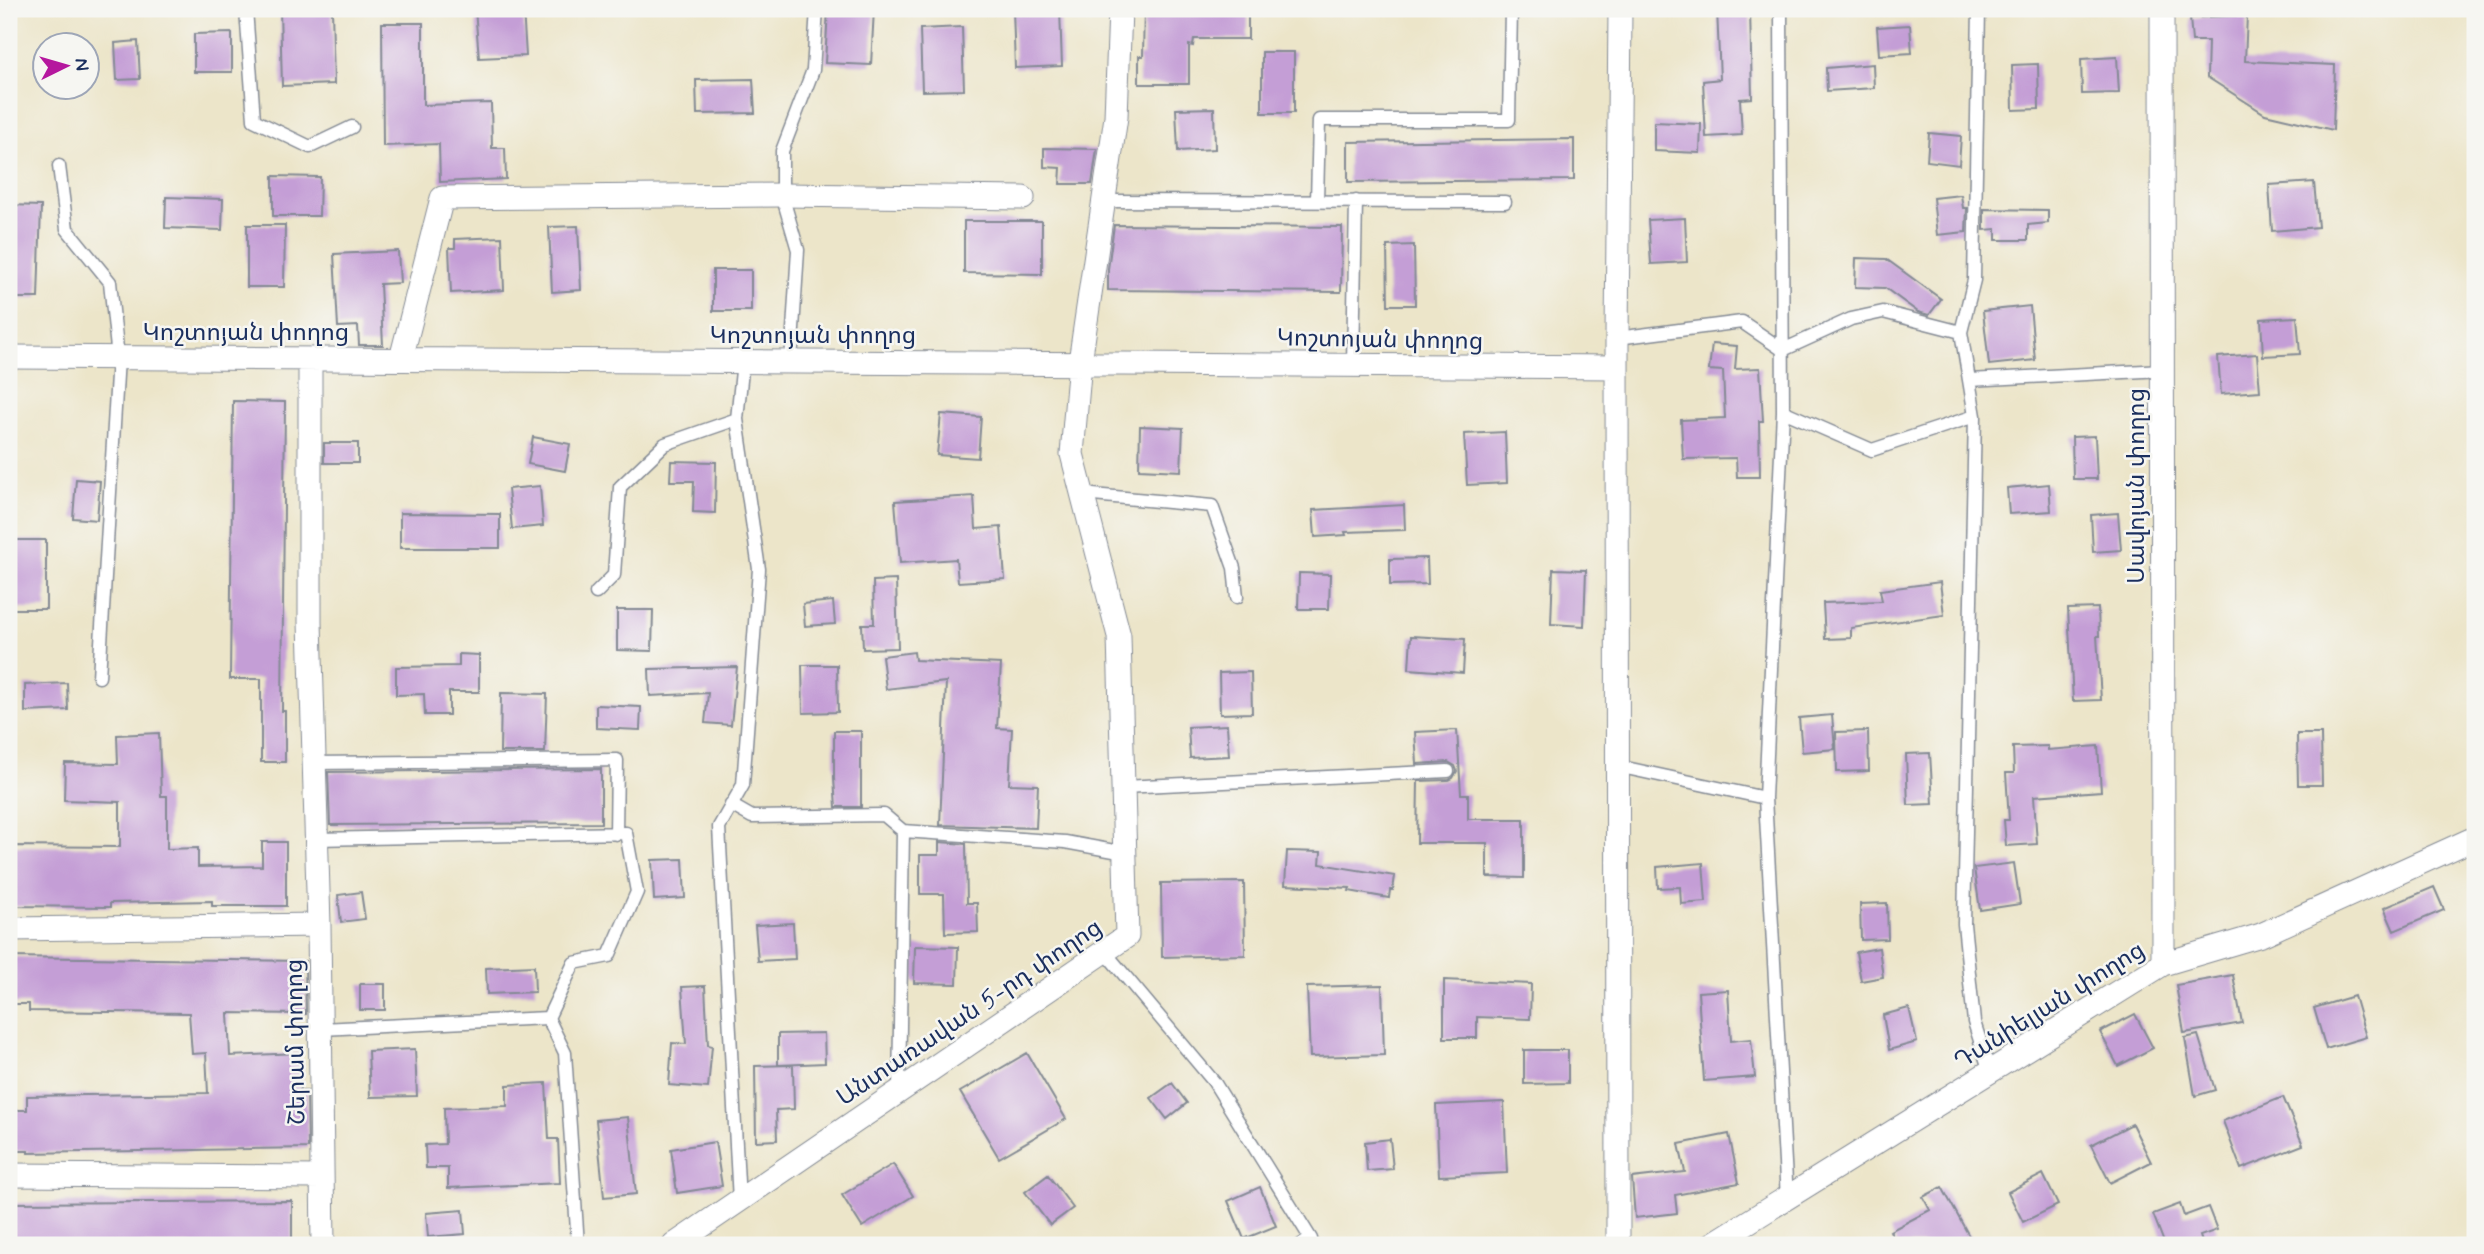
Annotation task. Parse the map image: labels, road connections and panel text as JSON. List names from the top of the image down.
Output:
{
  "streets": {
    "street": [
      "Կոշտոյան փողոց",
      "Սավոյան փողոց",
      "Դանիելյան փողոց",
      "Անտառավան 5-րդ փողոց",
      "Շերամ փողոց"
    ]
  },
  "crossings": [
    ["Կոշտոյան փողոց", "Անտառավան 5-րդ փողոց"],
    ["Կոշտոյան փողոց", "Շերամ փողոց"],
    ["Սավոյան փողոց", "Դանիելյան փողոց"]
  ],
  "north": "right"
}
